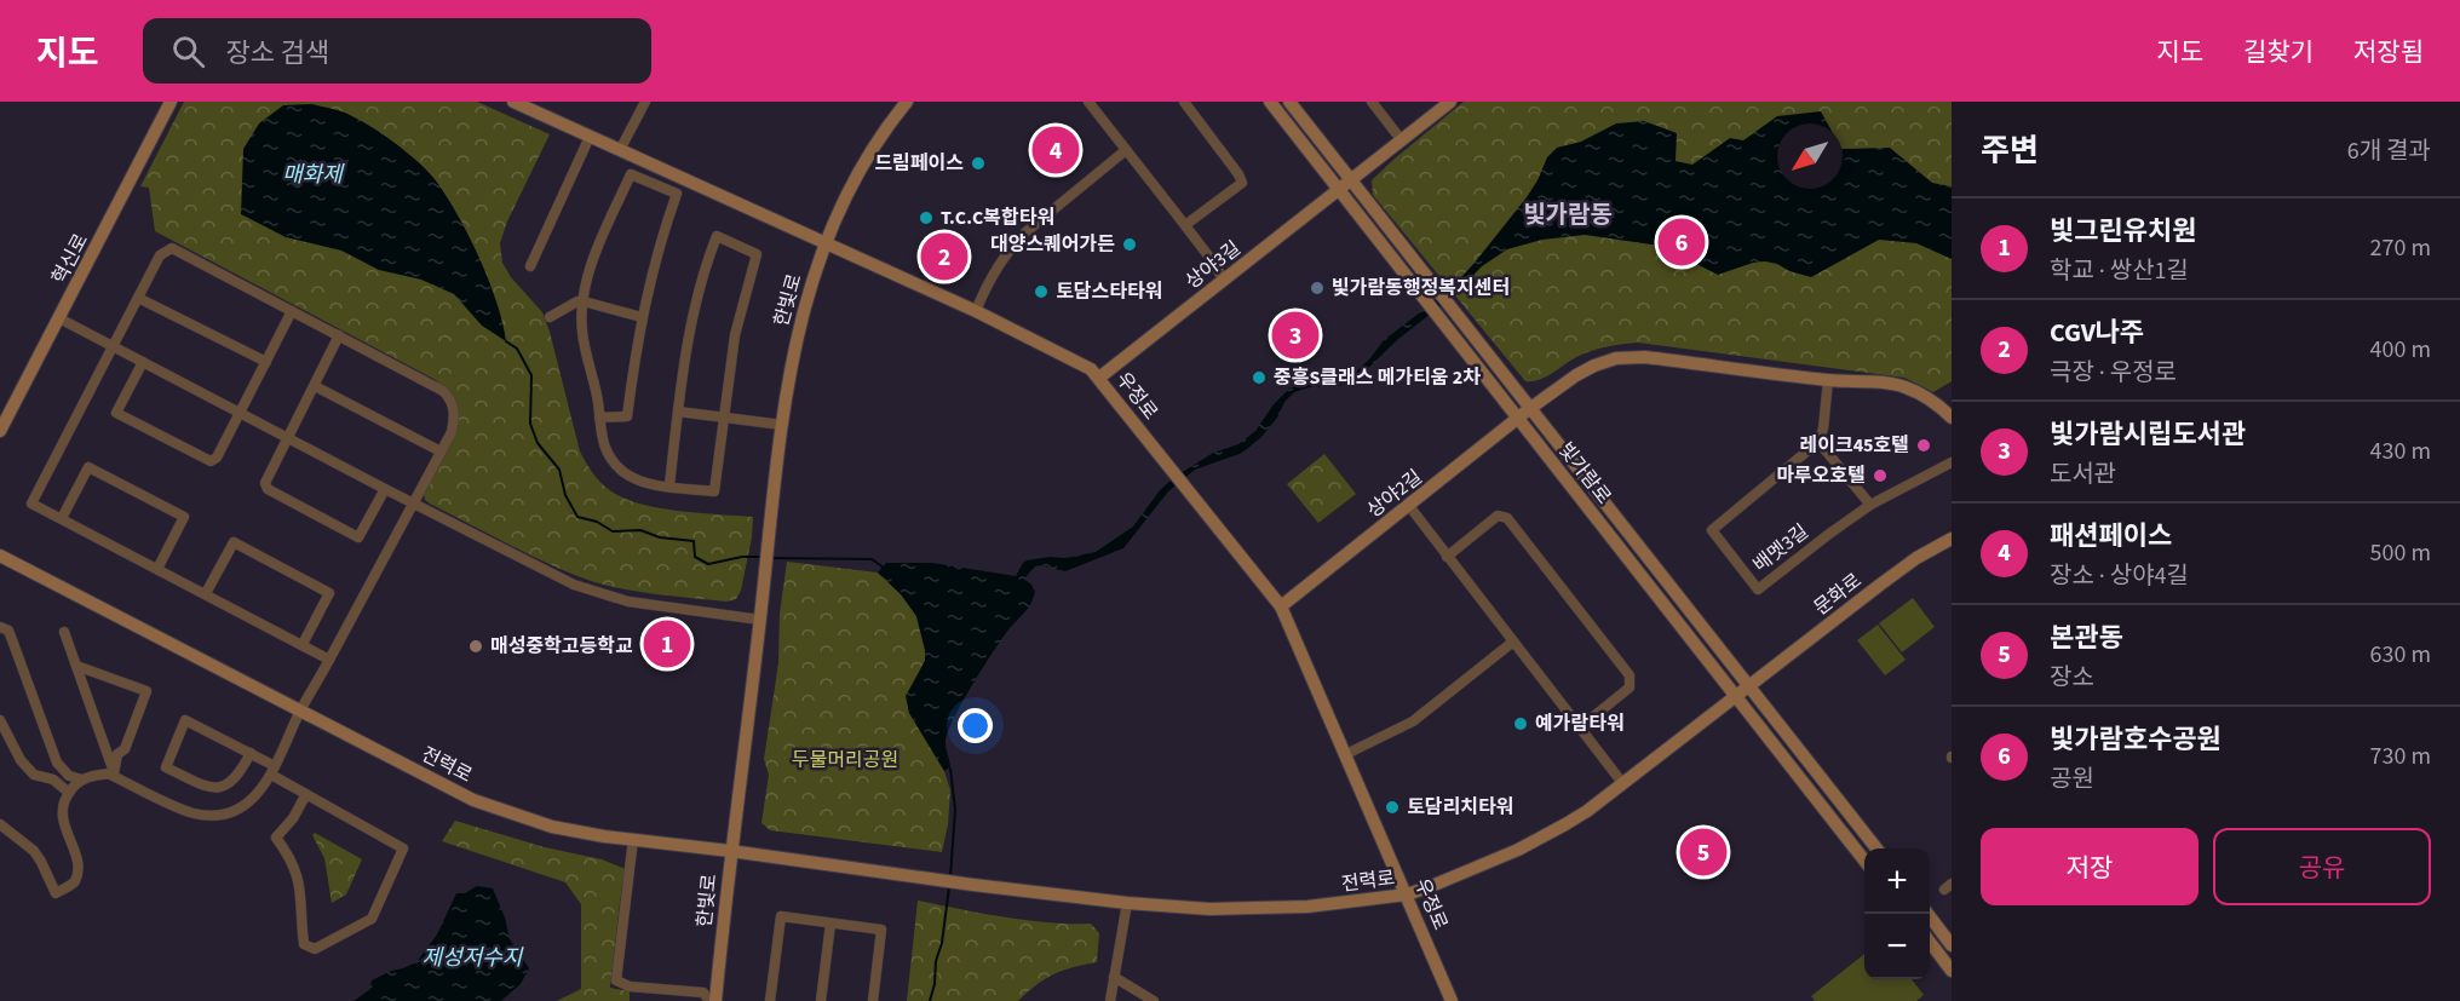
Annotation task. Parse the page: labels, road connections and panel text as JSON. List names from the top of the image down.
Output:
{
  "streets": {
    "street": [
      "혁신로",
      "상야3길",
      "한빛로",
      "우정로",
      "빛가람로",
      "상야2길",
      "배멧3길",
      "문화로",
      "전력로"
    ]
  },
  "crossings": [
    ["상야3길", "우정로"],
    ["상야3길", "빛가람로"],
    ["한빛로", "우정로"],
    ["한빛로", "전력로"],
    ["우정로", "상야2길"],
    ["우정로", "전력로"],
    ["빛가람로", "상야2길"],
    ["빛가람로", "문화로"],
    ["빛가람로", "전력로"],
    ["문화로", "전력로"]
  ],
  "districts": ["빛가람동"],
  "water": ["매화제", "제성저수지"],
  "parks": ["두물머리공원"],
  "places": [
    "드림페이스",
    "T.C.C복합타워",
    "대양스퀘어가든",
    "빛가람동행정복지센터",
    "토담스타타워",
    "중흥S클래스 메가티움 2차",
    "레이크45호텔",
    "마루오호텔",
    "매성중학고등학교",
    "예가람타워",
    "토담리치타워"
  ],
  "north": "bottom left",
  "page": {
    "header": "지도",
    "search": "장소 검색",
    "nav": ["지도", "길찾기", "저장됨"],
    "heading": ["주변", "6개 결과"],
    "pins": [
      "4",
      "6",
      "2",
      "3",
      "1",
      "5"
    ],
    "list": [
      {
        "mark": "1",
        "name": "빛그린유치원",
        "note": "학교 · 쌍산1길",
        "value": "270 m"
      },
      {
        "mark": "2",
        "name": "CGV나주",
        "note": "극장 · 우정로",
        "value": "400 m"
      },
      {
        "mark": "3",
        "name": "빛가람시립도서관",
        "note": "도서관",
        "value": "430 m"
      },
      {
        "mark": "4",
        "name": "패션페이스",
        "note": "장소 · 상야4길",
        "value": "500 m"
      },
      {
        "mark": "5",
        "name": "본관동",
        "note": "장소",
        "value": "630 m"
      },
      {
        "mark": "6",
        "name": "빛가람호수공원",
        "note": "공원",
        "value": "730 m"
      }
    ],
    "buttons": ["저장", "공유"],
    "map_buttons": ["+", "−"]
  }
}
